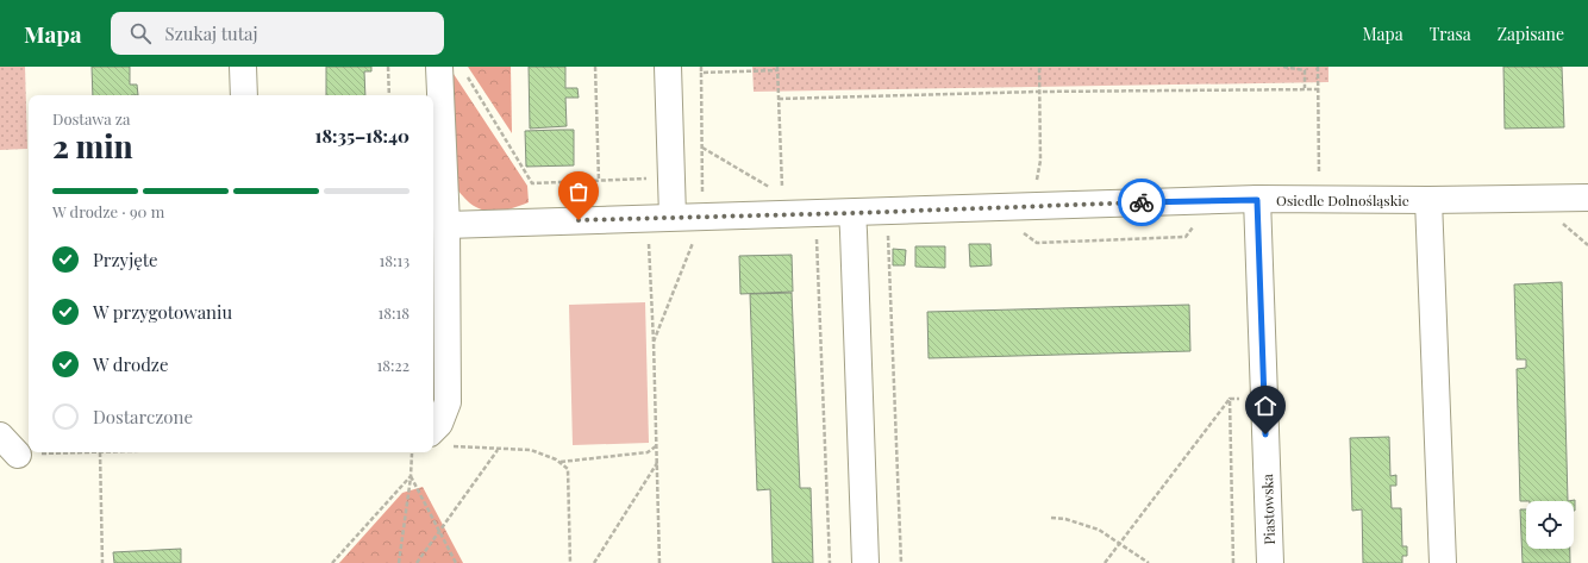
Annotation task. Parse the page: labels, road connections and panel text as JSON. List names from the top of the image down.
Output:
{
  "streets": {
    "street": ["Osiedle Dolnośląskie", "Piastowska"]
  },
  "crossings": [
    ["Osiedle Dolnośląskie", "Piastowska"]
  ],
  "page": {
    "header": "Mapa",
    "search": "Szukaj tutaj",
    "nav": ["Mapa", "Trasa", "Zapisane"],
    "heading": ["2 min", "Dostawa za", "18:35–18:40"],
    "bar": "W drodze · 90 m",
    "list": [
      ["Przyjęte", "18:13"],
      ["W przygotowaniu", "18:18"],
      ["W drodze", "18:22"],
      "Dostarczone"
    ]
  }
}
